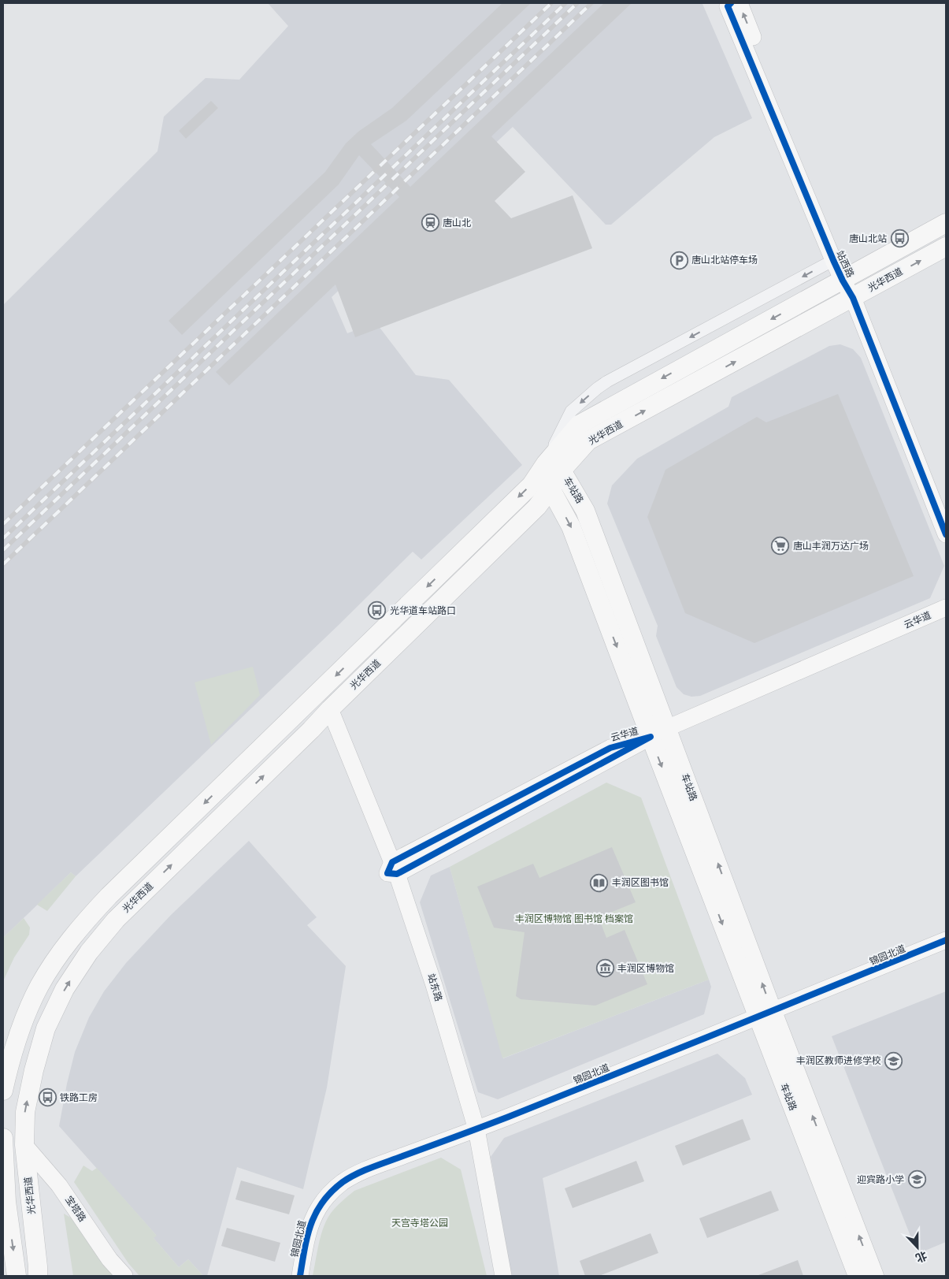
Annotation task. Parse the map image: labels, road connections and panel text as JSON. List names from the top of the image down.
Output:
{
  "streets": {
    "main road": ["光华西道", "车站路"],
    "street": [
      "站西路",
      "云华道",
      "锦园北道",
      "站东路",
      "宝塔路"
    ]
  },
  "crossings": [
    ["站西路", "光华西道"],
    ["光华西道", "车站路"],
    ["光华西道", "站东路"],
    ["光华西道", "宝塔路"],
    ["车站路", "云华道"],
    ["车站路", "锦园北道"],
    ["云华道", "站东路"],
    ["锦园北道", "站东路"]
  ],
  "parks": ["丰润区博物馆 图书馆 档案馆", "天宫寺塔公园"],
  "places": {
    "station": ["唐山北"],
    "bus stop": ["唐山北站", "光华道车站路口", "铁路工房"],
    "parking": ["唐山北站停车场"],
    "supermarket": ["唐山丰润万达广场"],
    "library": ["丰润区图书馆"],
    "museum": ["丰润区博物馆"],
    "school or university": ["丰润区教师进修学校", "迎宾路小学"]
  },
  "north": "bottom"
}
